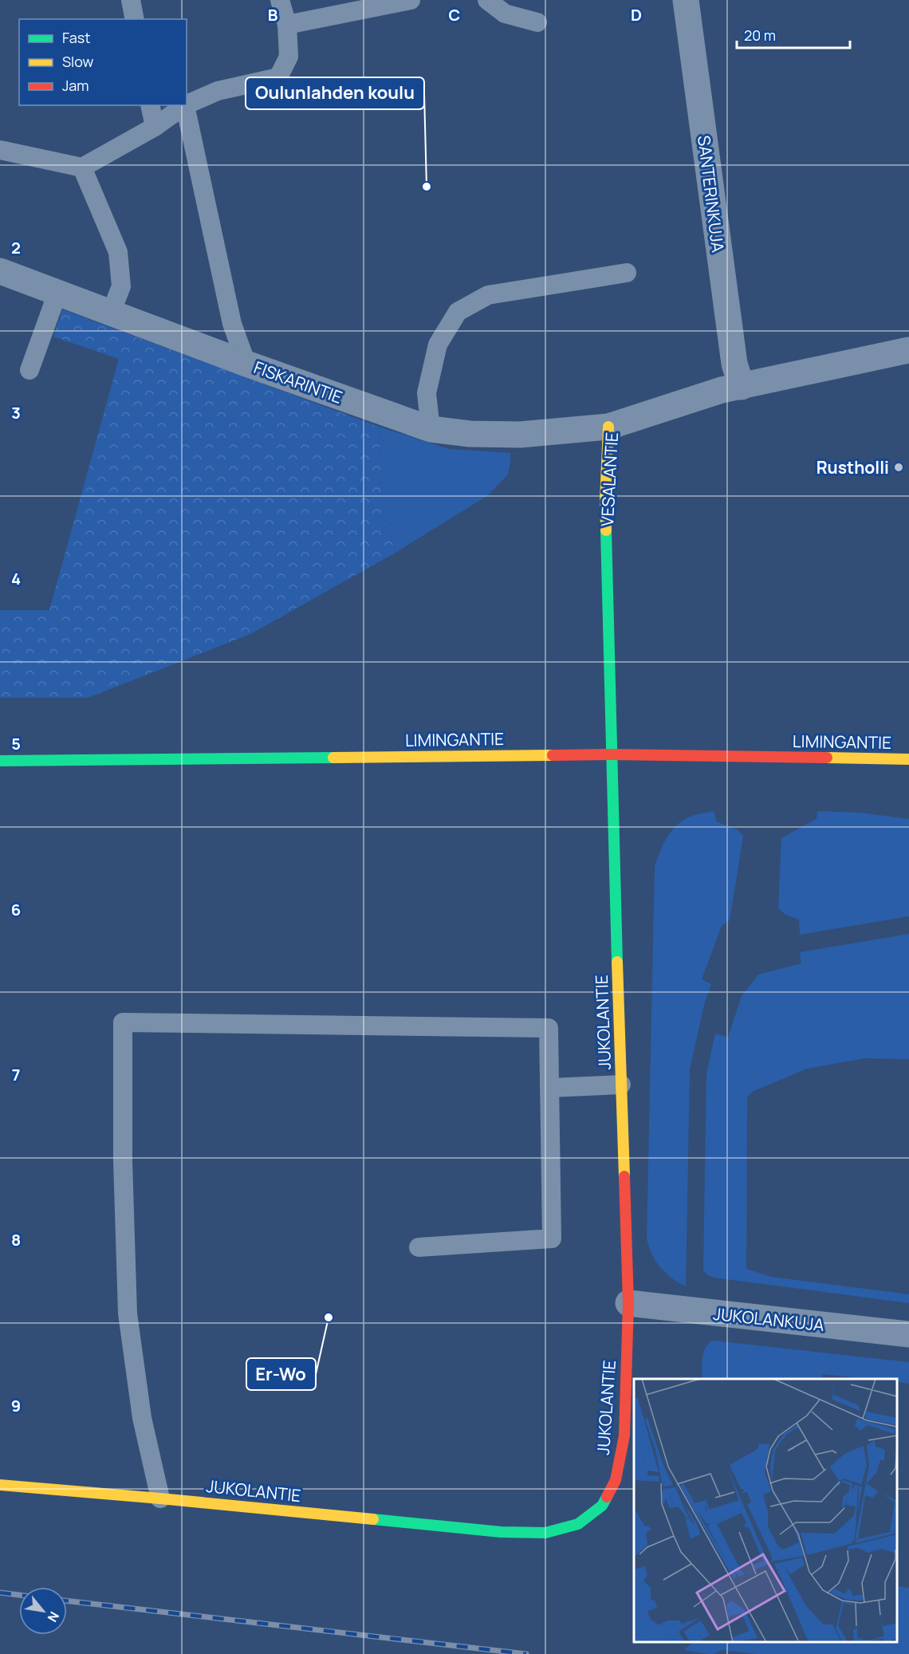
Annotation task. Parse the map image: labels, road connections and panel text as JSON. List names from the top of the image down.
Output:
{
  "streets": {
    "street": [
      "SANTERINKUJA",
      "FISKARINTIE",
      "VESALANTIE",
      "LIMINGANTIE",
      "JUKOLANTIE",
      "JUKOLANKUJA"
    ]
  },
  "crossings": [
    ["SANTERINKUJA", "VESALANTIE"],
    ["FISKARINTIE", "VESALANTIE"],
    ["VESALANTIE", "LIMINGANTIE"],
    ["VESALANTIE", "JUKOLANTIE"],
    ["LIMINGANTIE", "JUKOLANTIE"],
    ["JUKOLANTIE", "JUKOLANKUJA"]
  ],
  "places": ["Oulunlahden koulu", "Rustholli", "Er-Wo"],
  "legend": ["Fast", "Slow", "Jam"],
  "scale_bar": "20 m",
  "north": "bottom right",
  "grid": {
    "columns": ["B", "C", "D"],
    "rows": [
      "2",
      "3",
      "4",
      "5",
      "6",
      "7",
      "8",
      "9"
    ]
  }
}
